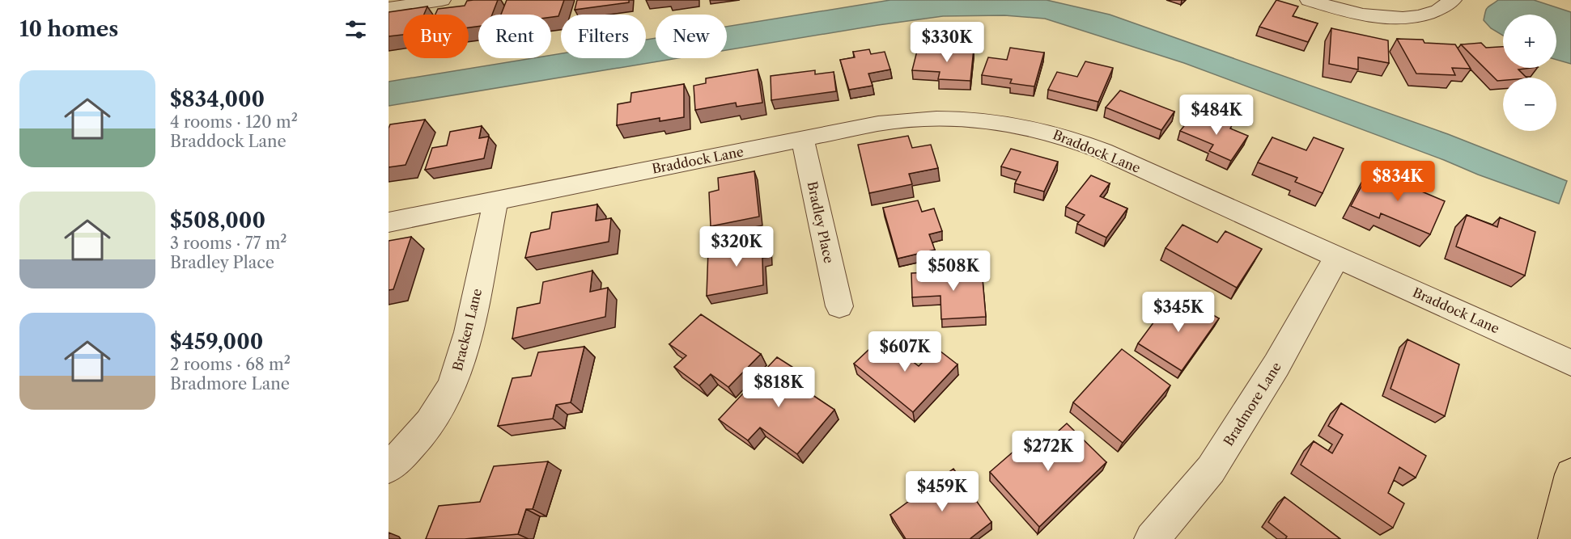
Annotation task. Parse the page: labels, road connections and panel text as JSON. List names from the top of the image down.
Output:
{
  "streets": {
    "street": [
      "Braddock Lane",
      "Bradley Place",
      "Bracken Lane",
      "Bradmore Lane"
    ]
  },
  "crossings": [
    ["Braddock Lane", "Bradley Place"],
    ["Braddock Lane", "Bracken Lane"],
    ["Braddock Lane", "Bradmore Lane"]
  ],
  "page": {
    "heading": "10 homes",
    "map_buttons": ["+", "−"],
    "chip": [
      "Buy",
      "Rent",
      "Filters",
      "New"
    ],
    "price": [
      "$330K",
      "$484K",
      "$834K",
      "$320K",
      "$508K",
      "$345K",
      "$607K",
      "$818K",
      "$272K",
      "$459K"
    ],
    "list": [
      {
        "name": "$834,000",
        "note": "4 rooms · 120 m² · Braddock Lane"
      },
      {
        "name": "$508,000",
        "note": "3 rooms · 77 m² · Bradley Place"
      },
      {
        "name": "$459,000",
        "note": "2 rooms · 68 m² · Bradmore Lane"
      }
    ]
  }
}
